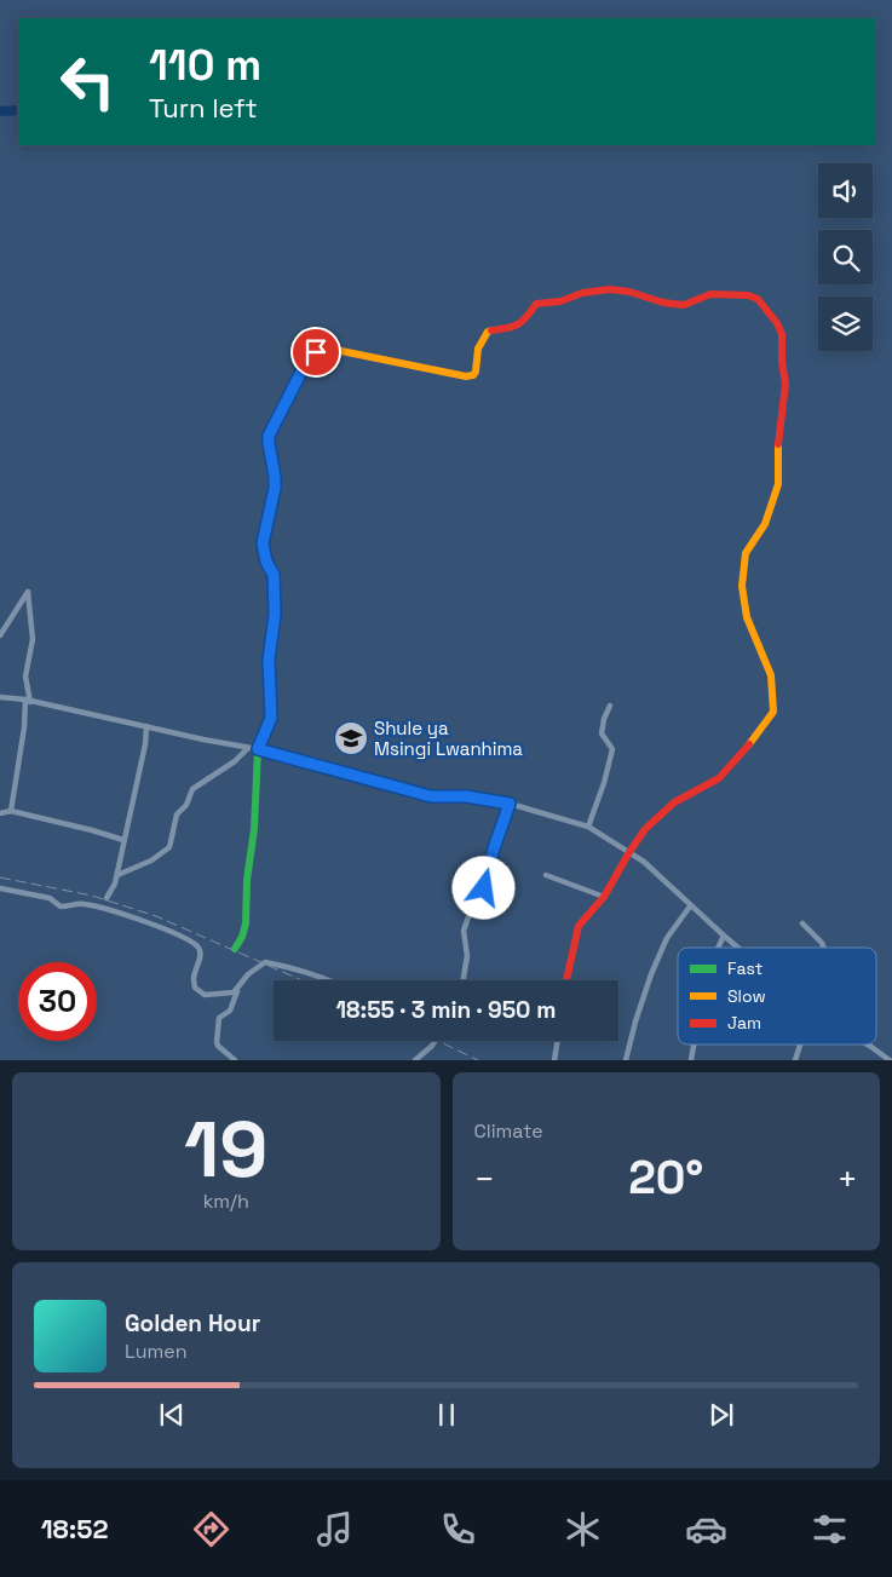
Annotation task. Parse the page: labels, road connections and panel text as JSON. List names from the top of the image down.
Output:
{
  "places": {
    "school or university": ["Shule ya Msingi Lwanhima"]
  },
  "legend": ["Fast", "Slow", "Jam"],
  "page": {
    "turn": ["110 m", "Turn left"],
    "limit": "30",
    "trip": "18:55 · 3 min · 950 m",
    "tile": [
      ["19", "km/h"],
      "Climate"
    ],
    "heat": ["−", "20°", "+"],
    "song": ["Golden Hour", "Lumen"],
    "tabs": "18:52"
  }
}
